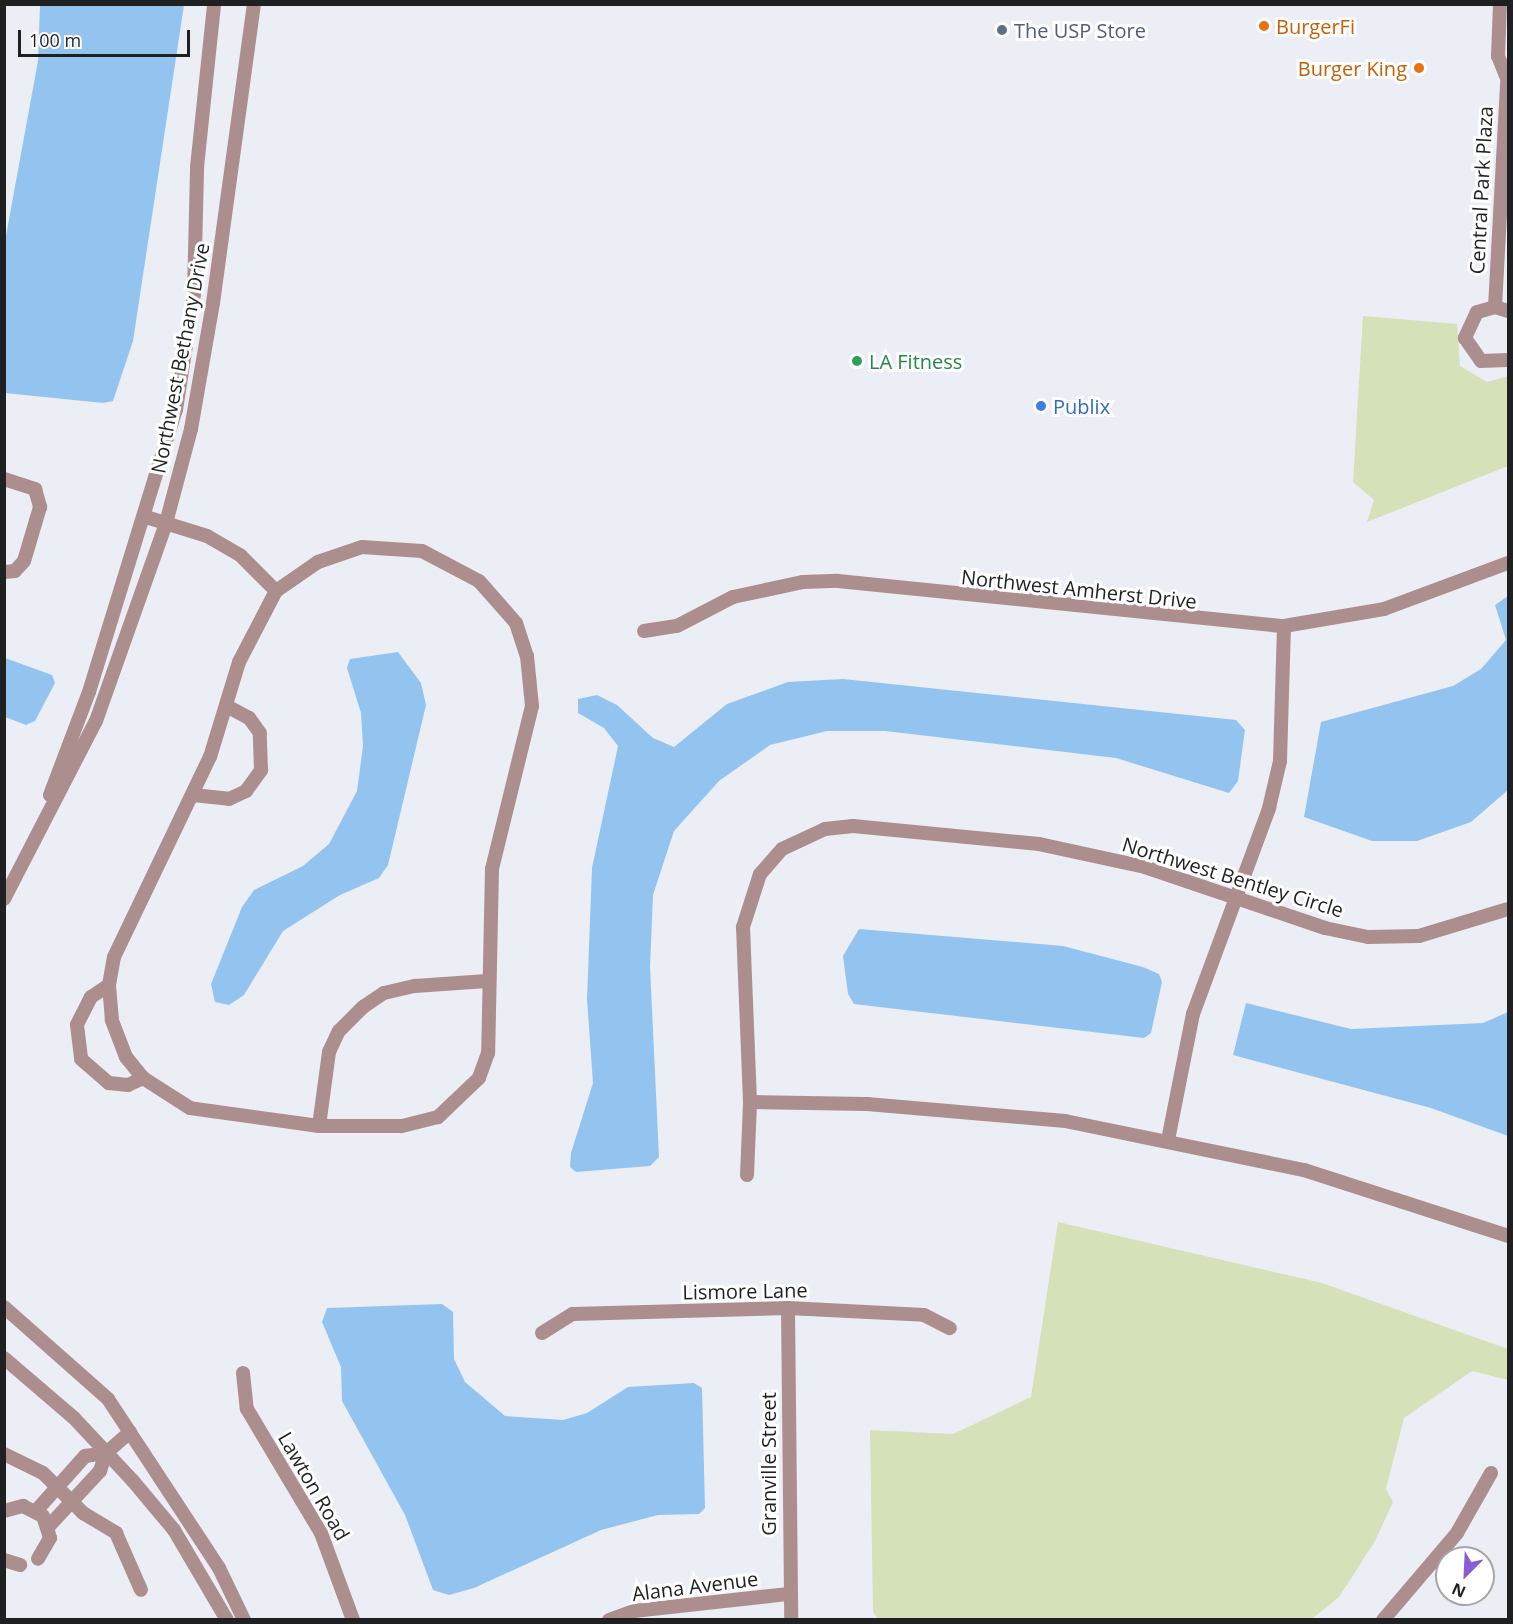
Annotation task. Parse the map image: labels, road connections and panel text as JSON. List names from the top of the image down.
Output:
{
  "streets": {
    "street": [
      "Central Park Plaza",
      "Northwest Bethany Drive",
      "Northwest Amherst Drive",
      "Northwest Bentley Circle",
      "Lismore Lane",
      "Granville Street",
      "Lawton Road",
      "Alana Avenue"
    ]
  },
  "crossings": [
    ["Lismore Lane", "Granville Street"],
    ["Granville Street", "Alana Avenue"]
  ],
  "places": [
    "BurgerFi",
    "The USP Store",
    "Burger King",
    "LA Fitness",
    "Publix"
  ],
  "scale_bar": "100 m",
  "north": "bottom left"
}
